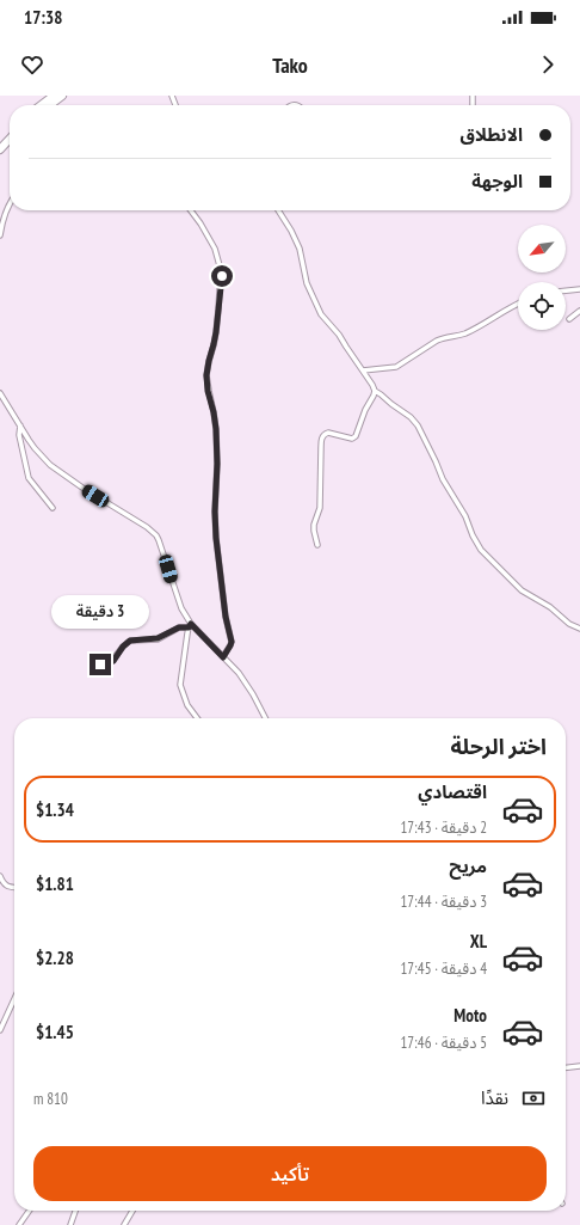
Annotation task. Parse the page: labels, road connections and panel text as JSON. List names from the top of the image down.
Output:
{
  "north": "bottom left",
  "page": {
    "status": "17:38",
    "header": "Tako",
    "banner": ["الانطلاق", "الوجهة"],
    "bubble": "3 دقيقة",
    "heading": "اختر الرحلة",
    "list": [
      {
        "name": "اقتصادي",
        "note": "2 دقيقة · 17:43",
        "value": "$1.34"
      },
      {
        "name": "مريح",
        "note": "3 دقيقة · 17:44",
        "value": "$1.81"
      },
      {
        "name": "XL",
        "note": "4 دقيقة · 17:45",
        "value": "$2.28"
      },
      {
        "name": "Moto",
        "note": "5 دقيقة · 17:46",
        "value": "$1.45"
      }
    ],
    "pay": ["نقدًا", "810 m"],
    "buttons": "تأكيد"
  }
}
